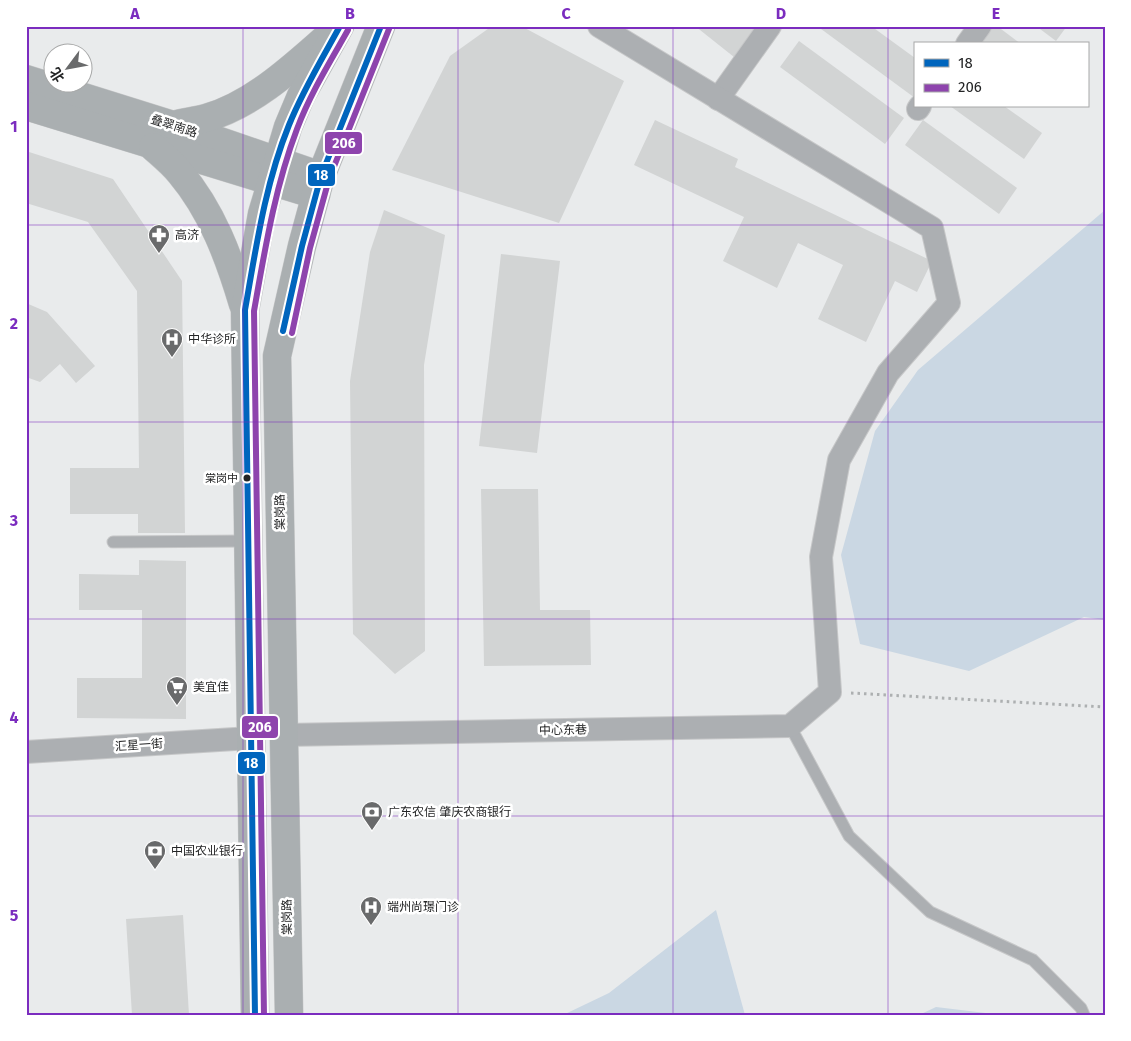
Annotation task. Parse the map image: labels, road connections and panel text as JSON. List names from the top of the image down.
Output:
{
  "streets": {
    "main road": ["叠翠南路", "棠岗路"],
    "street": ["中心东巷", "汇星一街"]
  },
  "crossings": [
    ["叠翠南路", "棠岗路"],
    ["棠岗路", "中心东巷"]
  ],
  "places": {
    "pharmacy": ["高济"],
    "hospital": ["中华诊所", "端州尚璟门诊"],
    "other": ["棠岗中"],
    "supermarket": ["美宜佳"],
    "bank": ["广东农信 肇庆农商银行", "中国农业银行"]
  },
  "lines": ["transit line 18", "transit line 206"],
  "legend": ["18", "206"],
  "north": "bottom left",
  "grid": {
    "columns": [
      "A",
      "B",
      "C",
      "D",
      "E"
    ],
    "rows": [
      "1",
      "2",
      "3",
      "4",
      "5"
    ]
  }
}
